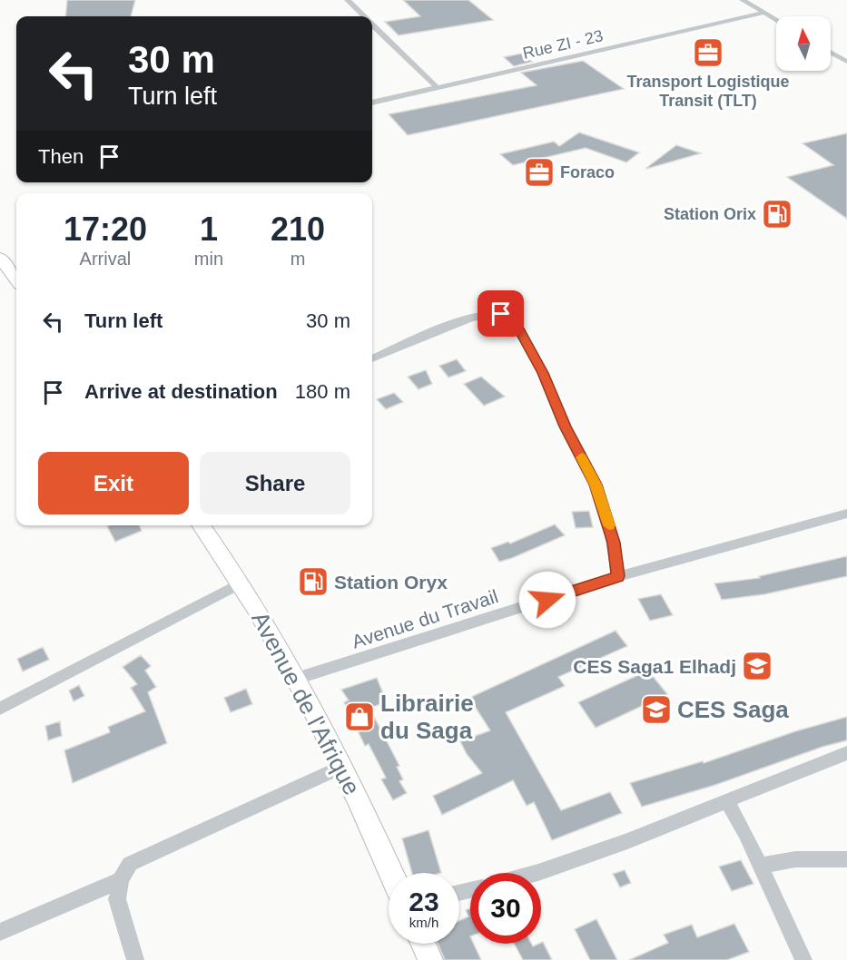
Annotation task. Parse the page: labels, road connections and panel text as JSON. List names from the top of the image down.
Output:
{
  "streets": {
    "main road": ["Avenue de l'Afrique"],
    "street": ["Rue ZI - 23", "Avenue du Travail"]
  },
  "crossings": [
    ["Avenue du Travail", "Avenue de l'Afrique"]
  ],
  "places": {
    "office": ["Transport Logistique Transit (TLT)", "Foraco"],
    "fuel station": ["Station Orix", "Station Oryx"],
    "school or university": ["CES Saga1 Elhadj", "CES Saga"],
    "shop": ["Librairie du Saga"]
  },
  "north": "top",
  "page": {
    "turn": ["30 m", "Turn left"],
    "then": "Then",
    "eta": [
      "17:20",
      "Arrival",
      "1",
      "min",
      "210",
      "m"
    ],
    "list": [
      {
        "name": "Turn left",
        "value": "30 m"
      },
      {
        "name": "Arrive at destination",
        "value": "180 m"
      }
    ],
    "buttons": ["Exit", "Share"],
    "speed": "23 km/h",
    "limit": "30"
  }
}
